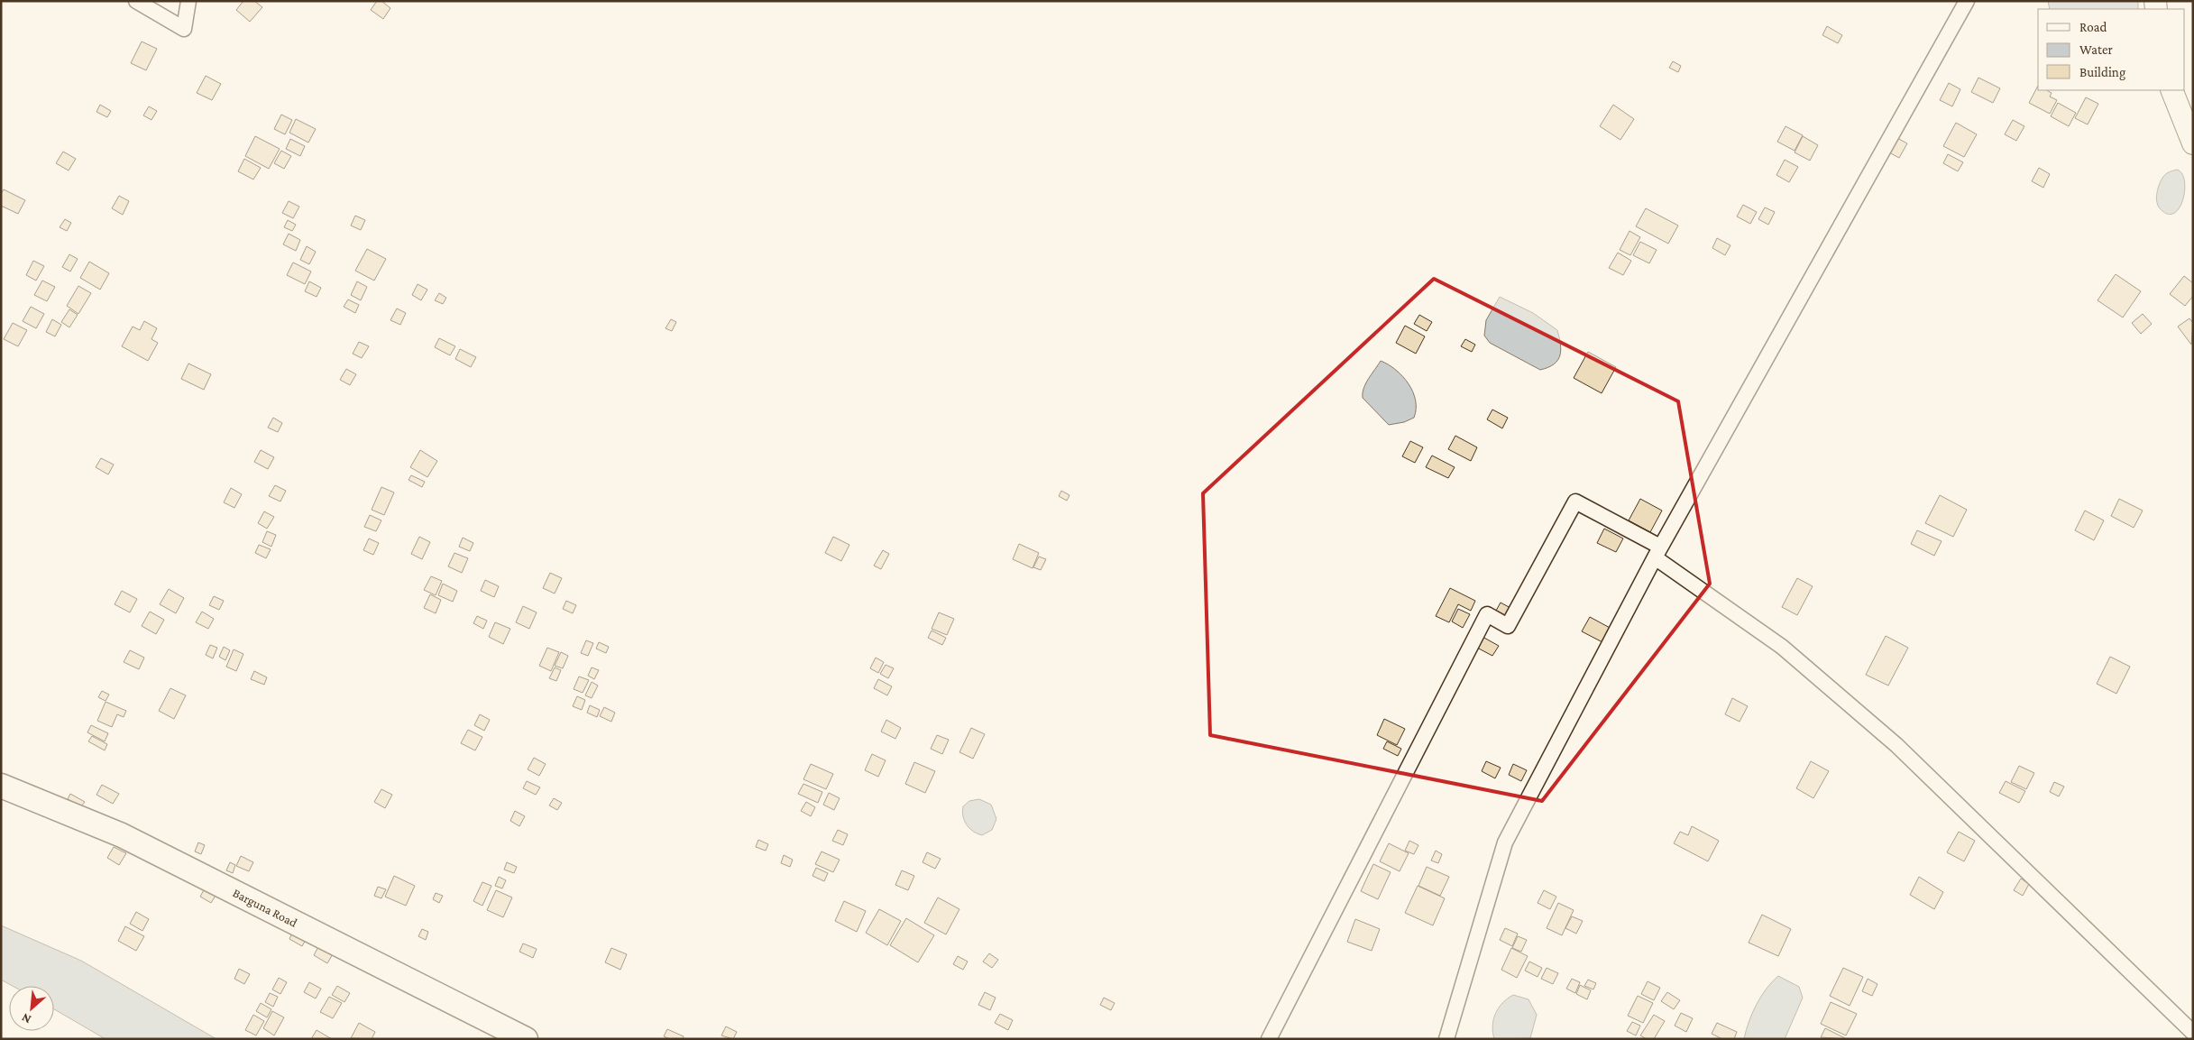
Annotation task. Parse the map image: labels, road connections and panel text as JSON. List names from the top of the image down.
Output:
{
  "streets": {
    "main road": ["Barguna Road"]
  },
  "legend": ["Road", "Water", "Building"],
  "north": "bottom left"
}
